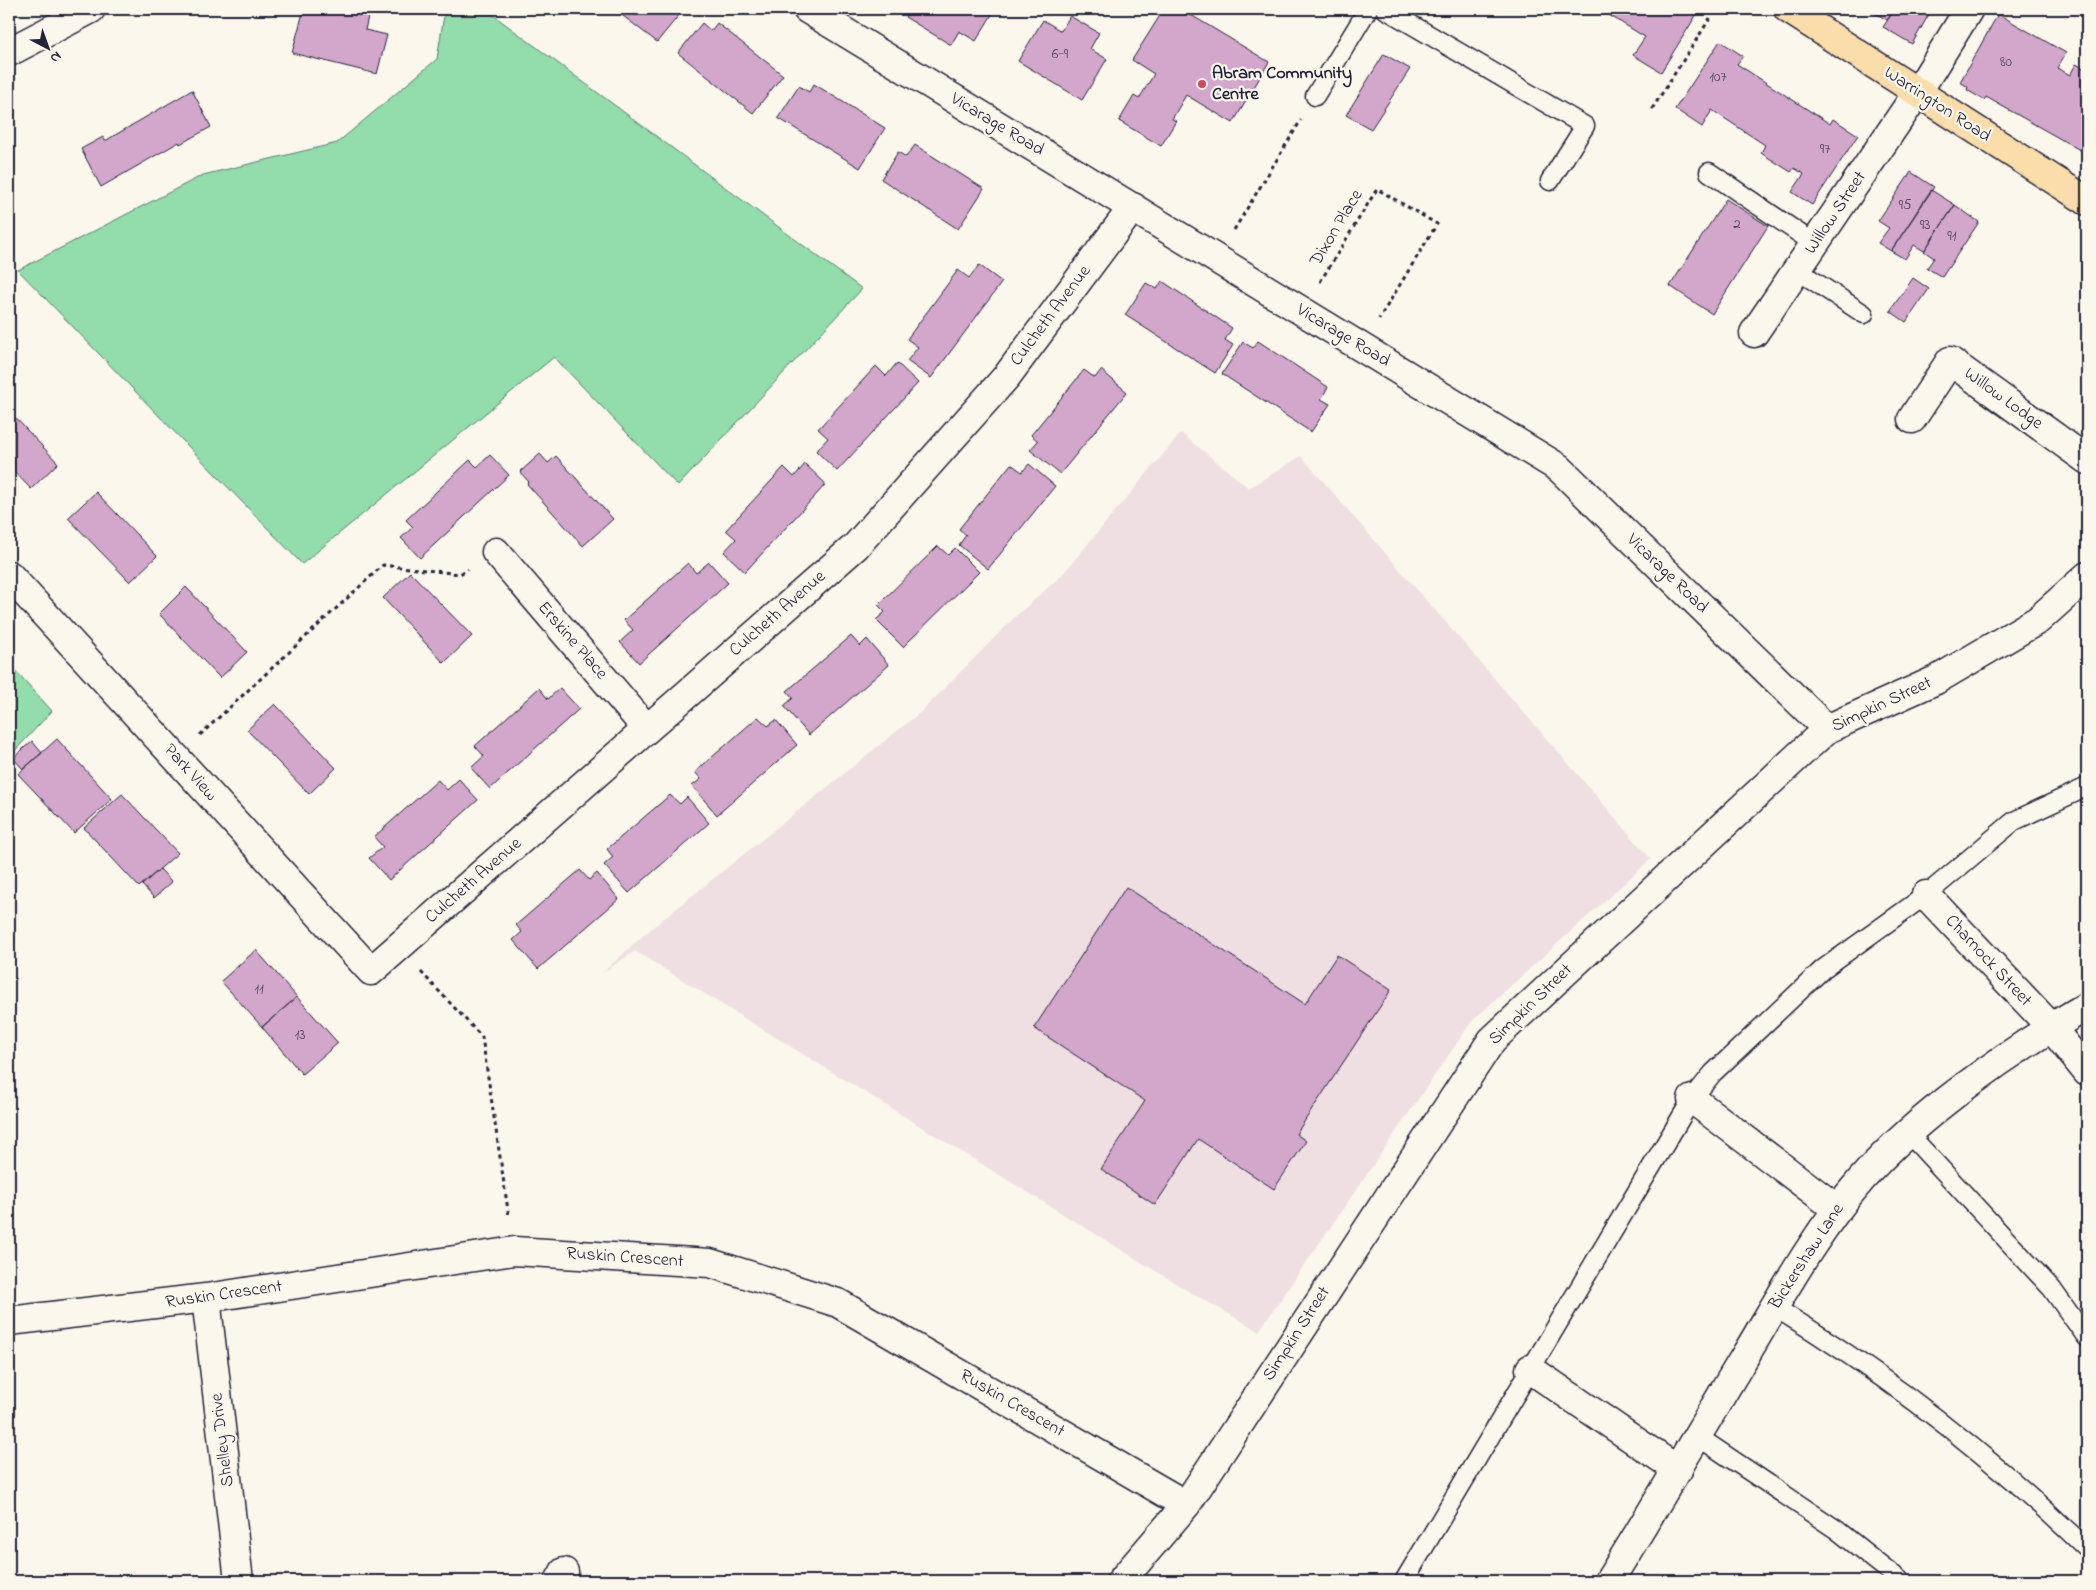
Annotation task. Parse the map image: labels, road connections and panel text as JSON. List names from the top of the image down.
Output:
{
  "streets": {
    "main road": ["Warrington Road"],
    "street": [
      "Vicarage Road",
      "Willow Street",
      "Culcheth Avenue",
      "Willow Lodge",
      "Erskine Place",
      "Simpkin Street",
      "Park View",
      "Charnock Street",
      "Bickershaw Lane",
      "Ruskin Crescent",
      "Shelley Drive"
    ],
    "path": ["Dixon Place"]
  },
  "crossings": [
    ["Warrington Road", "Willow Street"],
    ["Vicarage Road", "Dixon Place"],
    ["Vicarage Road", "Culcheth Avenue"],
    ["Vicarage Road", "Simpkin Street"],
    ["Culcheth Avenue", "Erskine Place"],
    ["Culcheth Avenue", "Park View"],
    ["Simpkin Street", "Ruskin Crescent"],
    ["Charnock Street", "Bickershaw Lane"],
    ["Ruskin Crescent", "Shelley Drive"]
  ],
  "places": ["Abram Community Centre"],
  "house_numbers": [
    "6-9",
    "80",
    "107",
    "97",
    "95",
    "2",
    "93",
    "91",
    "11",
    "13"
  ],
  "north": "bottom right"
}
